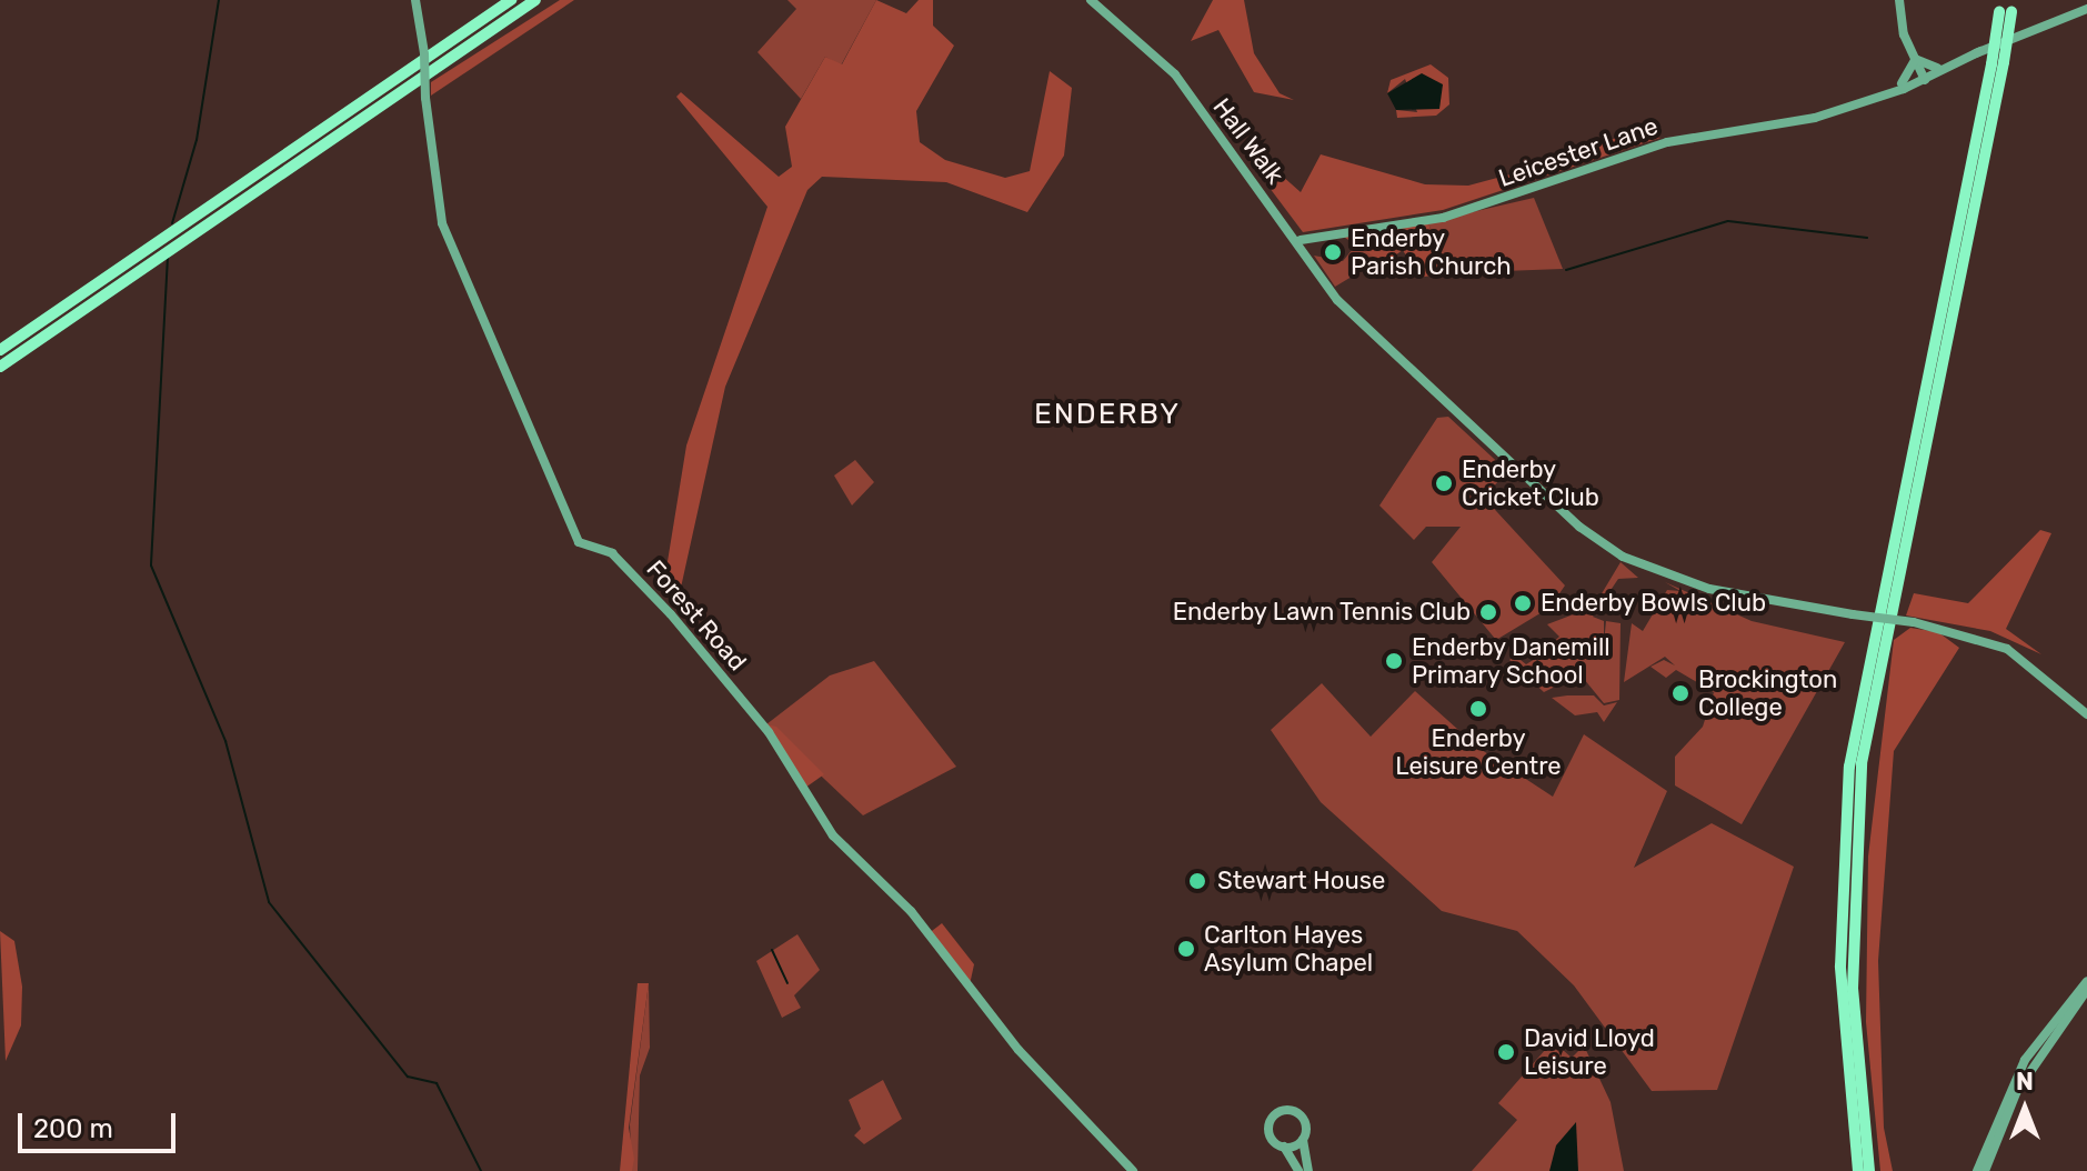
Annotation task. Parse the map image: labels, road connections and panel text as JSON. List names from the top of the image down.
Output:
{
  "streets": {
    "street": ["Hall Walk", "Leicester Lane", "Forest Road"]
  },
  "crossings": [
    ["Hall Walk", "Leicester Lane"]
  ],
  "districts": ["ENDERBY"],
  "places": [
    "Enderby Parish Church",
    "Enderby Cricket Club",
    "Enderby Bowls Club",
    "Enderby Lawn Tennis Club",
    "Enderby Danemill Primary School",
    "Brockington College",
    "Enderby Leisure Centre",
    "Stewart House",
    "Carlton Hayes Asylum Chapel",
    "David Lloyd Leisure"
  ],
  "scale_bar": "200 m",
  "north": "top"
}
